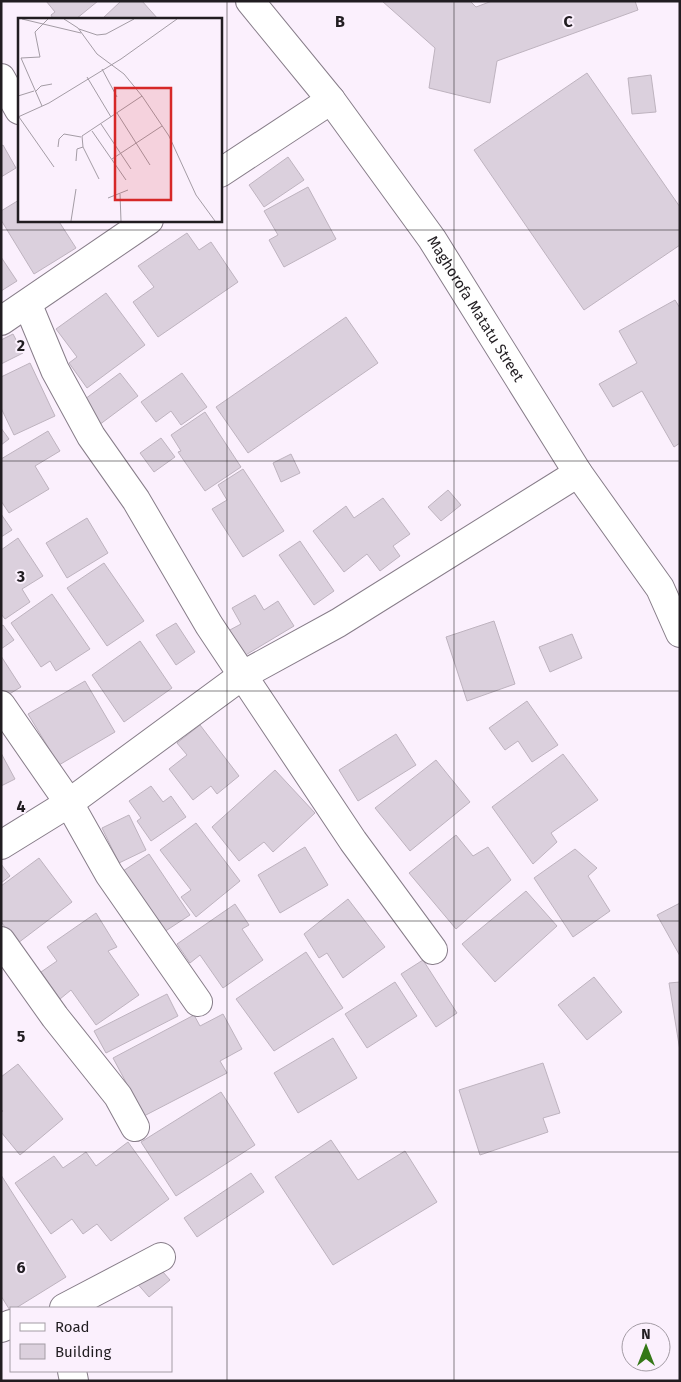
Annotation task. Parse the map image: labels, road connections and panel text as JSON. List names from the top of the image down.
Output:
{
  "streets": {
    "street": ["Maghorofa Matatu Street"]
  },
  "legend": ["Road", "Building"],
  "north": "top",
  "grid": {
    "columns": ["B", "C"],
    "rows": [
      "2",
      "3",
      "4",
      "5",
      "6"
    ]
  }
}
